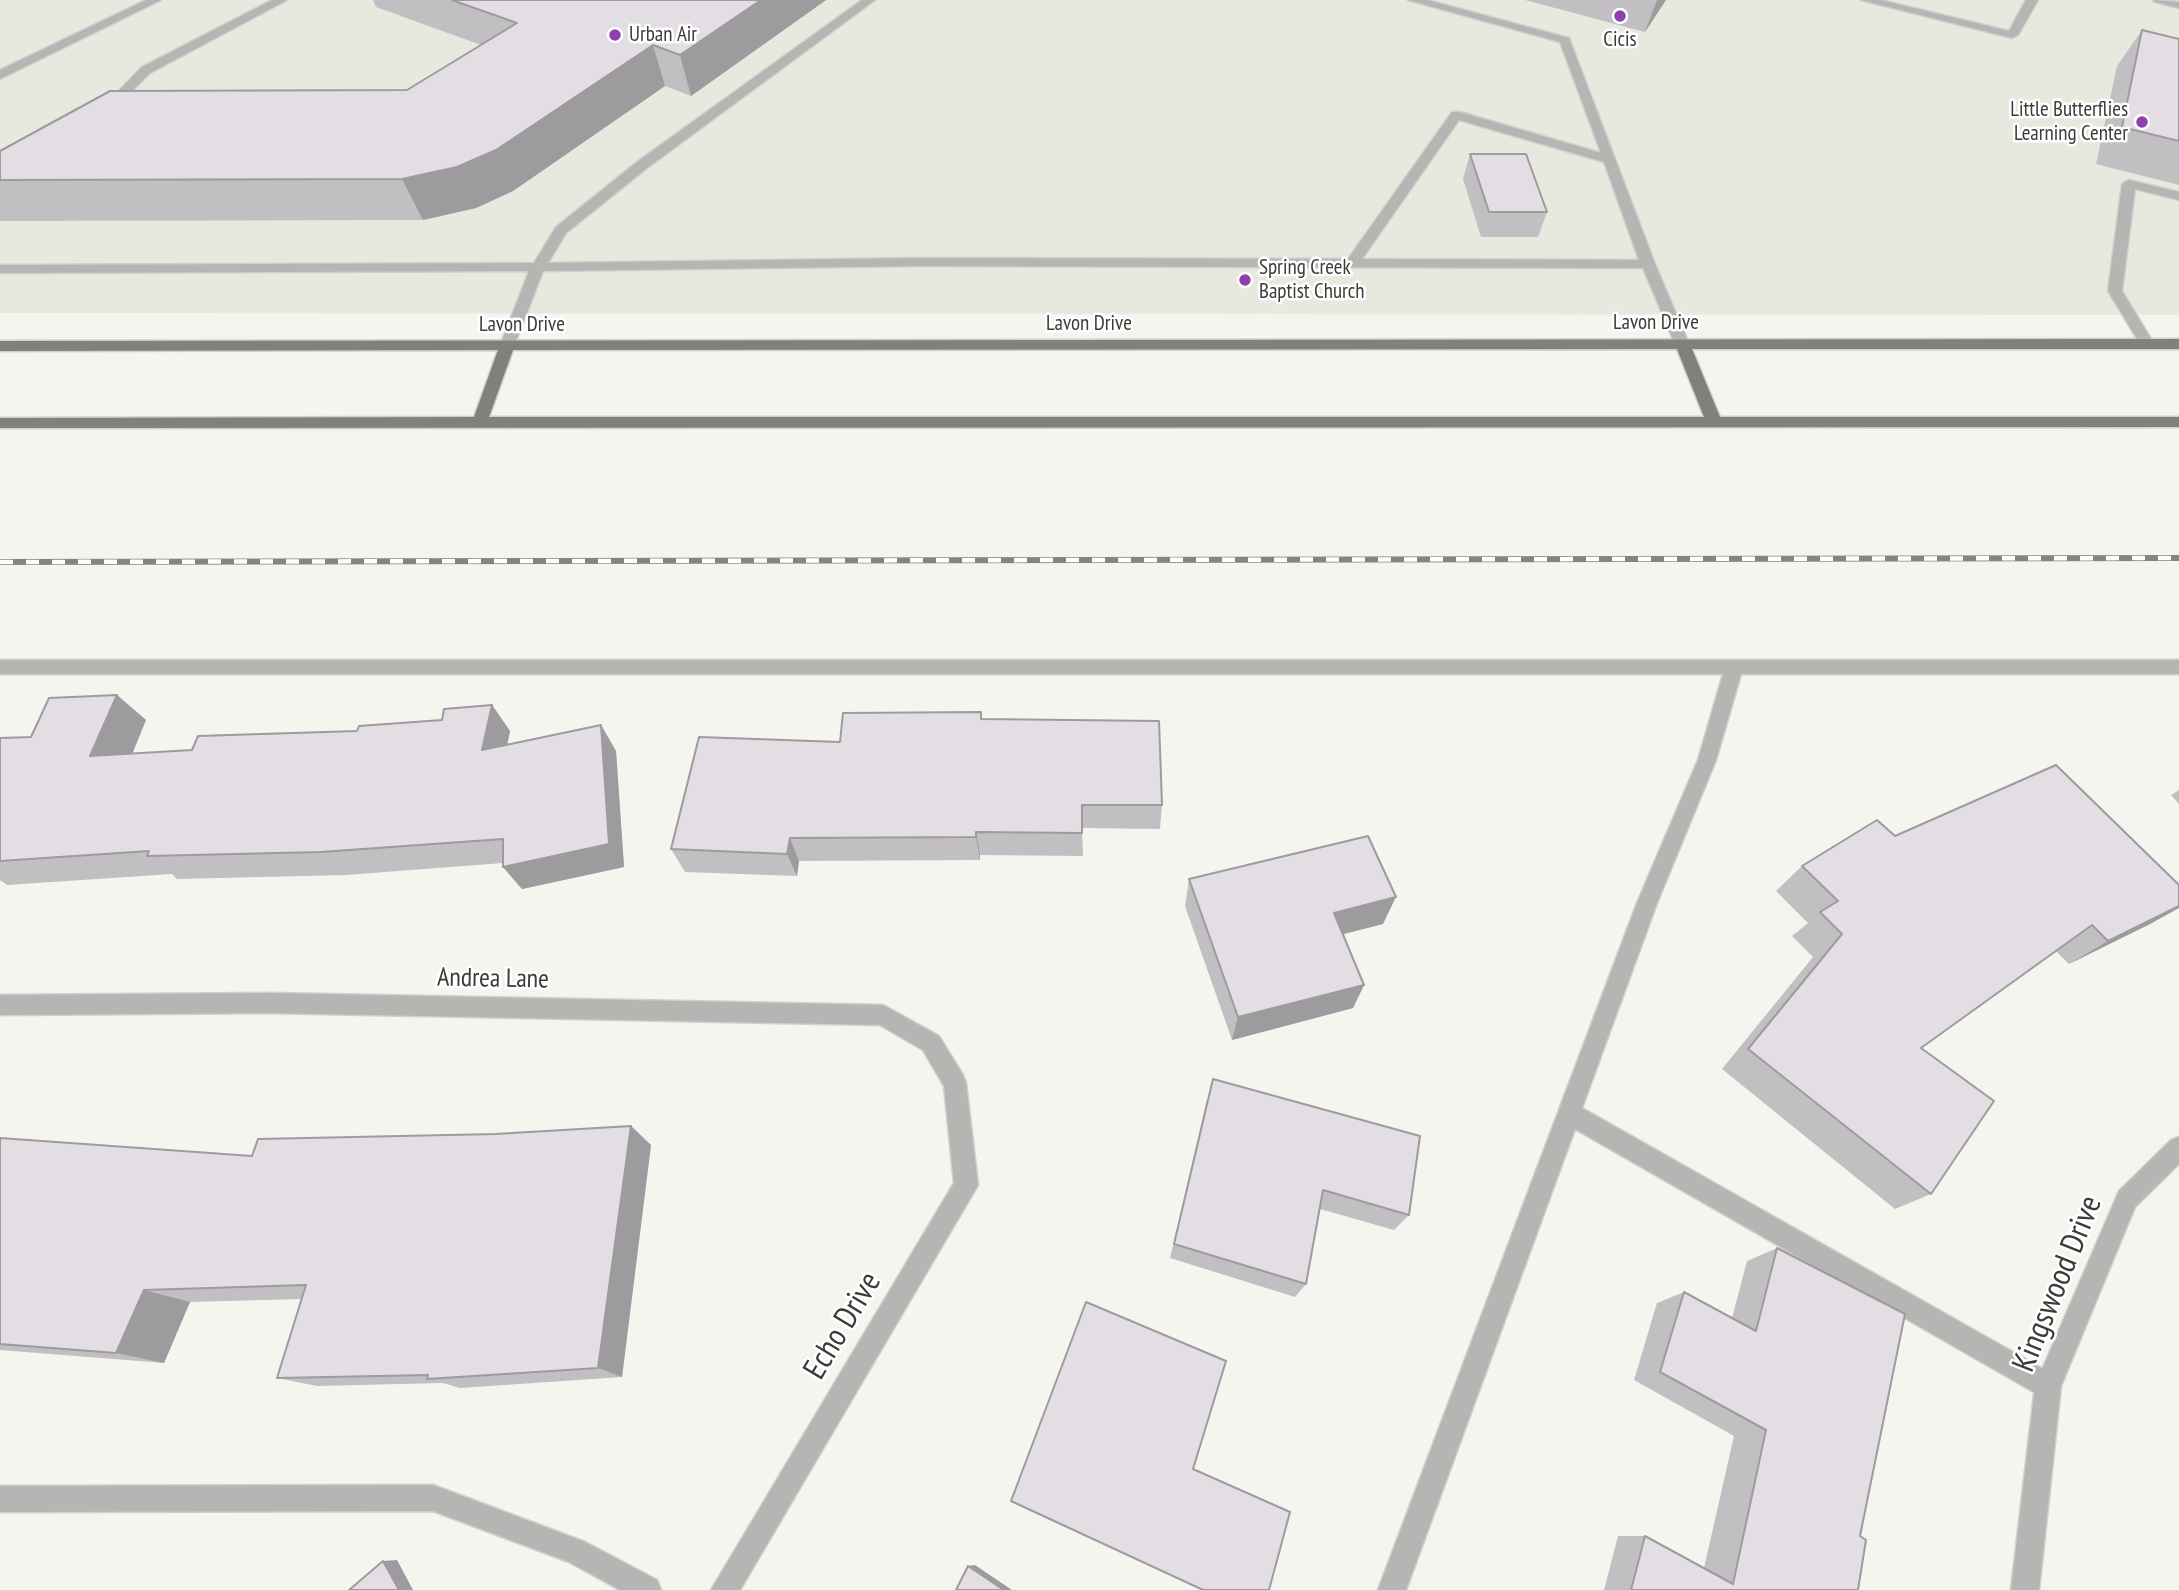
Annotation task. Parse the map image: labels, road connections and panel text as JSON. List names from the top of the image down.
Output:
{
  "streets": {
    "main road": ["Lavon Drive"],
    "street": ["Andrea Lane", "Kingswood Drive", "Echo Drive"]
  },
  "crossings": [
    ["Andrea Lane", "Echo Drive"]
  ],
  "places": [
    "Cicis",
    "Urban Air",
    "Little Butterflies Learning Center",
    "Spring Creek Baptist Church"
  ]
}
